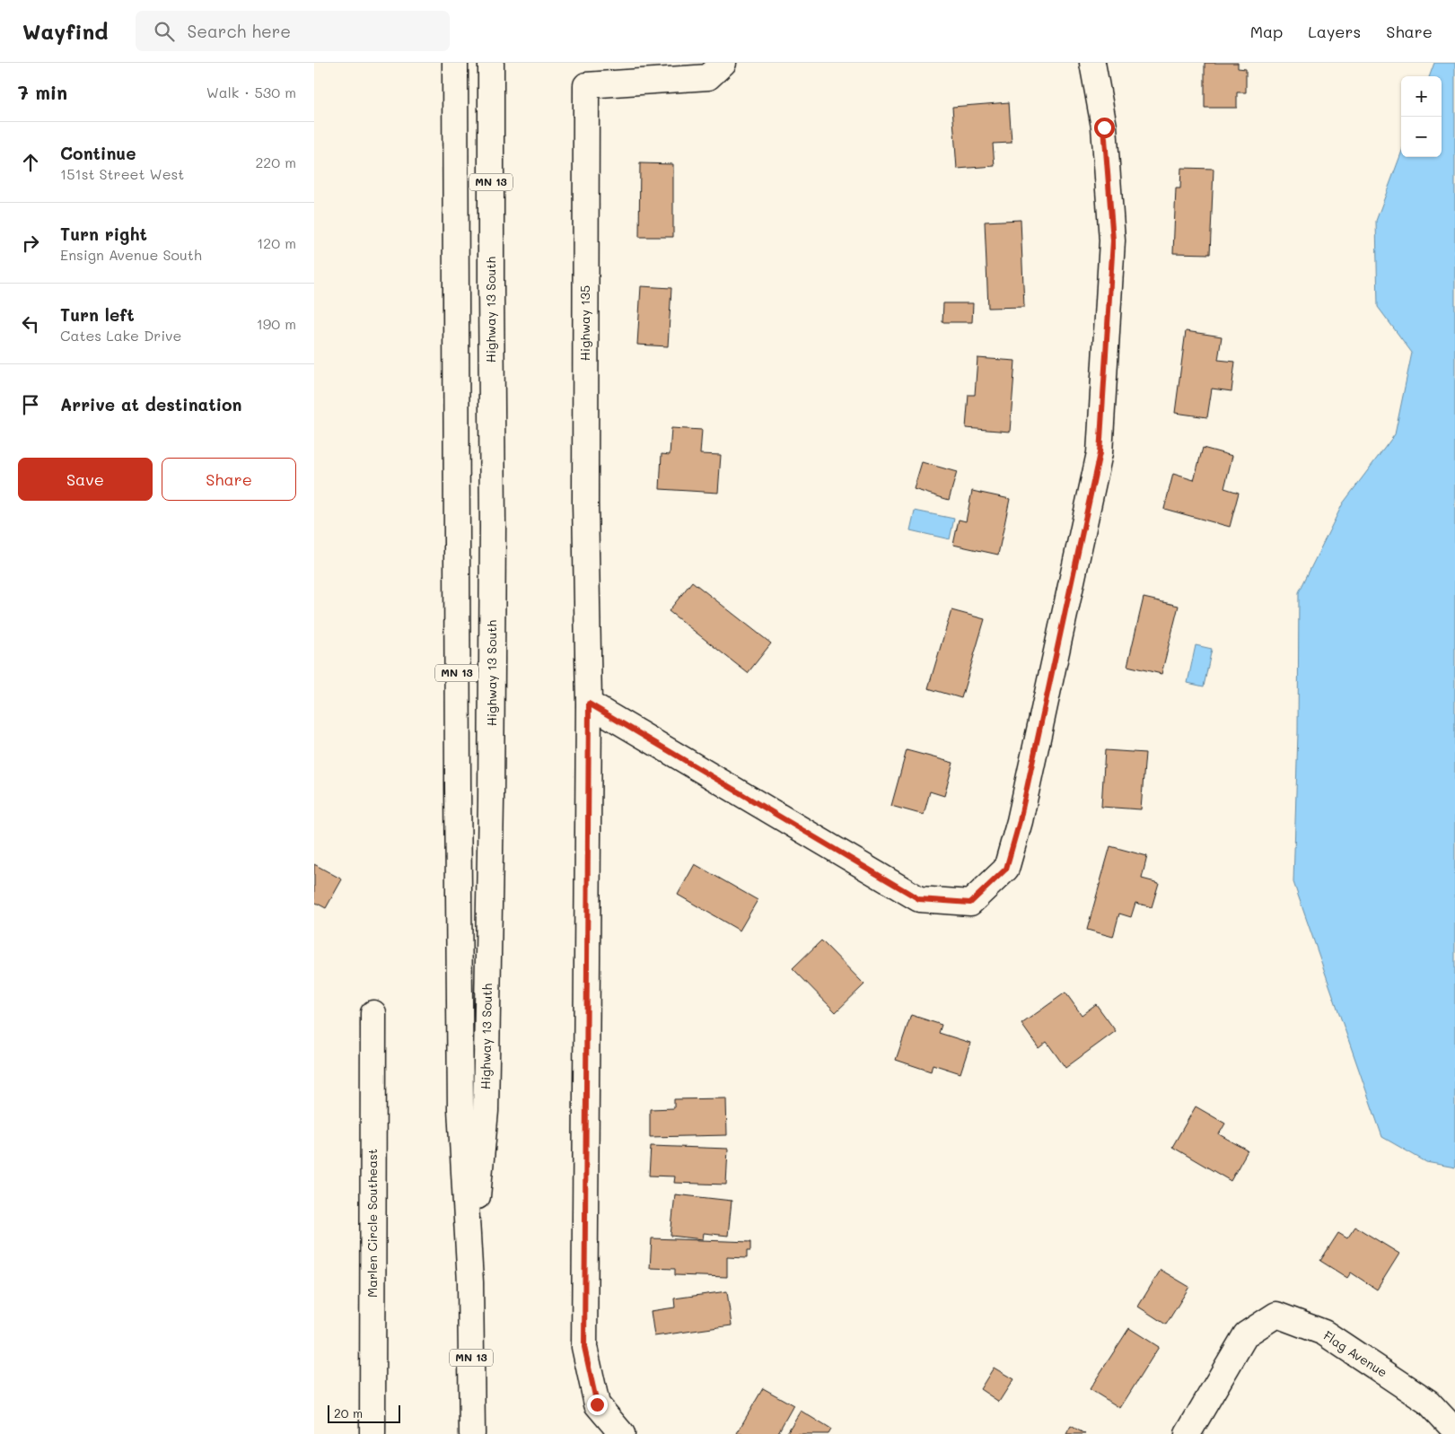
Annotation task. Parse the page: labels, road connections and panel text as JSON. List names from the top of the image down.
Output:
{
  "streets": {
    "street": [
      "MN 13",
      "Highway 13 South",
      "Highway 135",
      "Marlen Circle Southeast",
      "Flag Avenue"
    ]
  },
  "scale_bar": "20 m",
  "page": {
    "header": "Wayfind",
    "search": "Search here",
    "nav": ["Map", "Layers", "Share"],
    "heading": ["7 min", "Walk · 530 m"],
    "map_buttons": ["+", "−"],
    "list": [
      ["Continue", "151st Street West", "220 m"],
      ["Turn right", "Ensign Avenue South", "120 m"],
      ["Turn left", "Cates Lake Drive", "190 m"],
      "Arrive at destination"
    ],
    "buttons": ["Save", "Share"],
    "scale": "20 m"
  }
}
